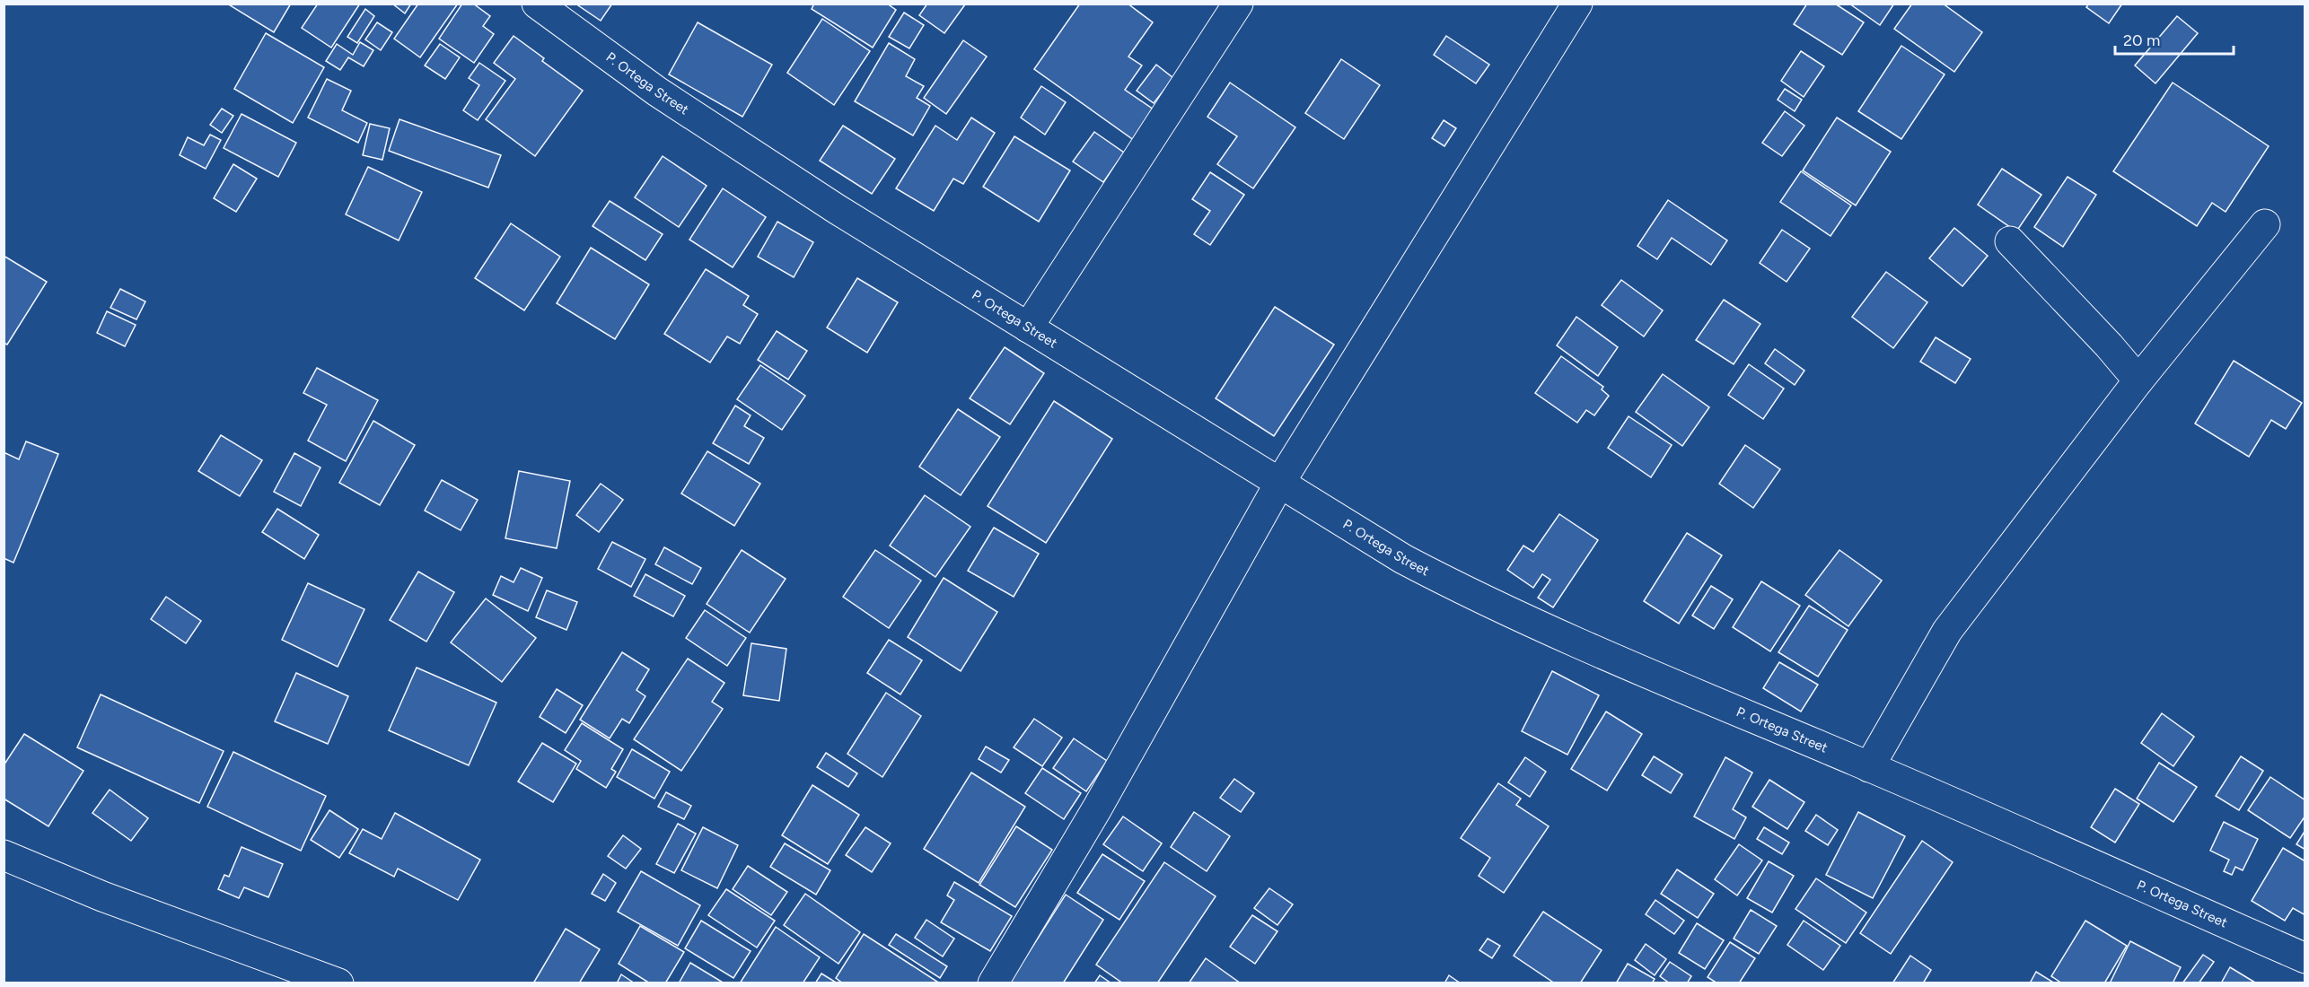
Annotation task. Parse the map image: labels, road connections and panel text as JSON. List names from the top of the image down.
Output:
{
  "streets": {
    "street": ["P. Ortega Street"]
  },
  "scale_bar": "20 m"
}
